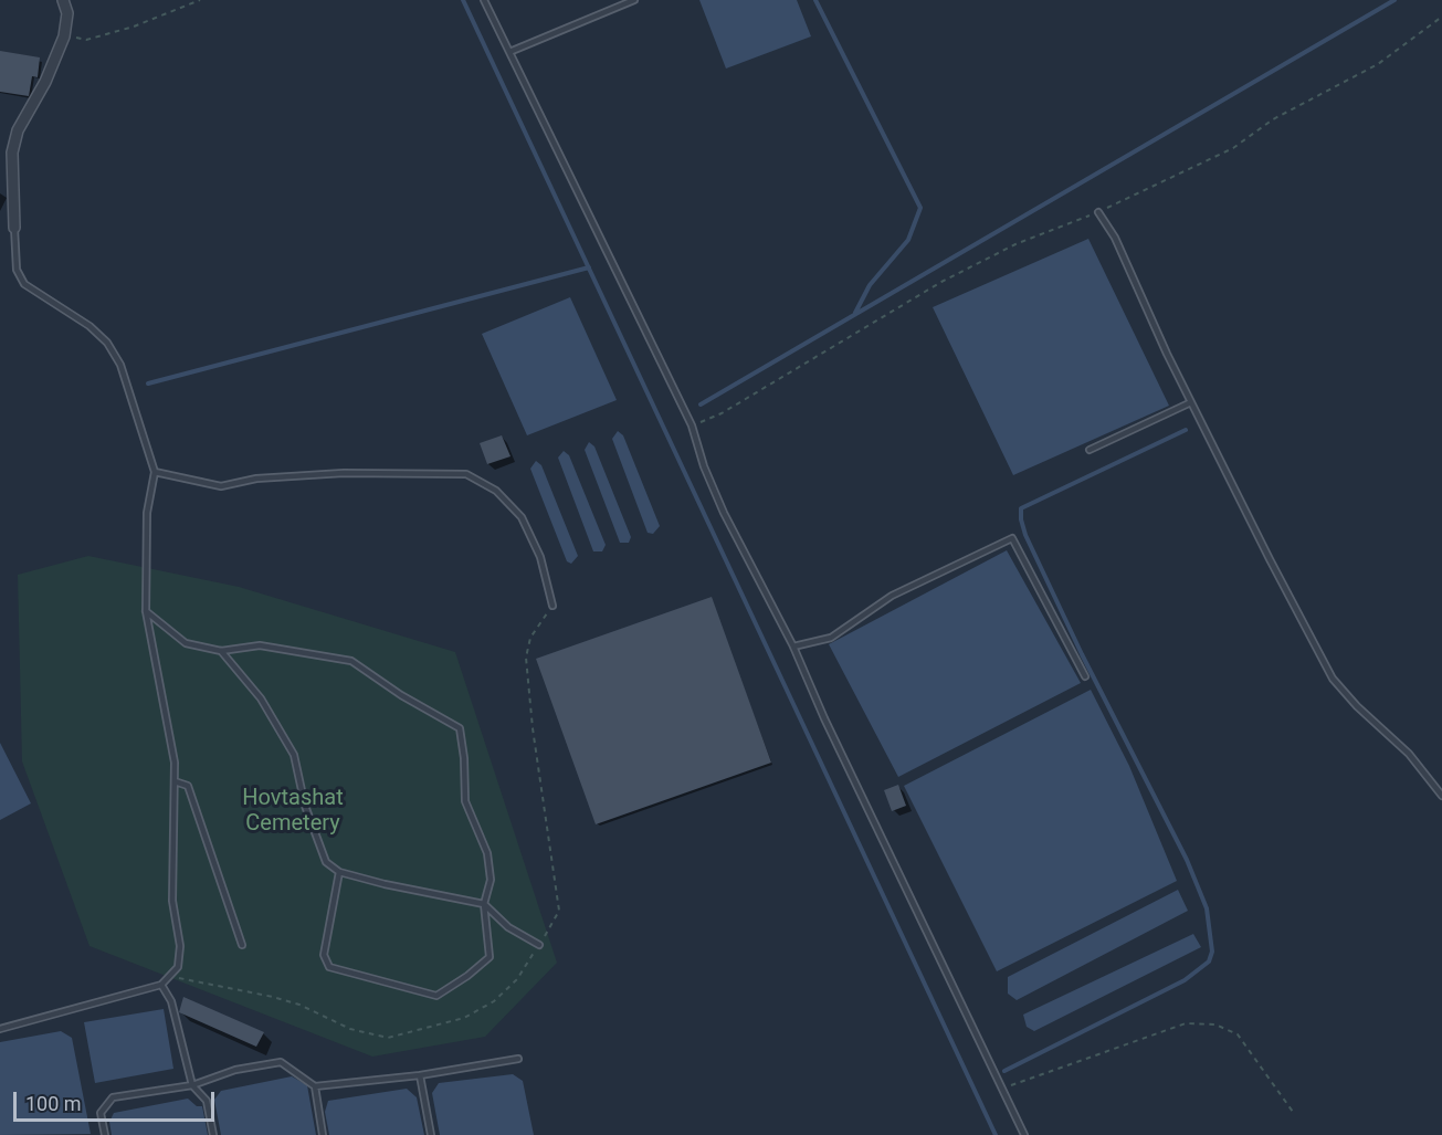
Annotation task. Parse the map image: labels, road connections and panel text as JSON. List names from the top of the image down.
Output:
{
  "parks": ["Hovtashat Cemetery"],
  "scale_bar": "100 m"
}
